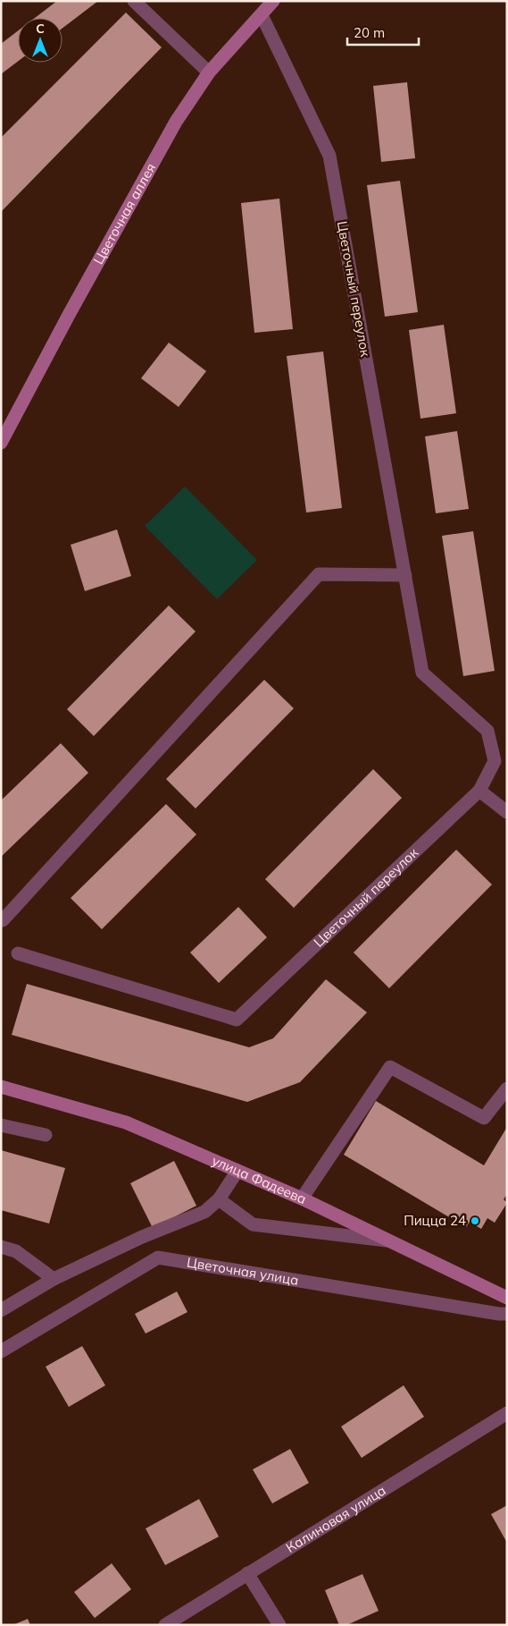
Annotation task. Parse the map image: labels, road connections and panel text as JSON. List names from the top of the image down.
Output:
{
  "streets": {
    "street": [
      "Цветочная аллея",
      "Цветочный переулок",
      "улица Фадеева",
      "Цветочная улица",
      "Калиновая улица"
    ]
  },
  "crossings": [
    ["Цветочная аллея", "Цветочный переулок"]
  ],
  "places": ["Пицца 24"],
  "scale_bar": "20 m",
  "north": "top"
}
